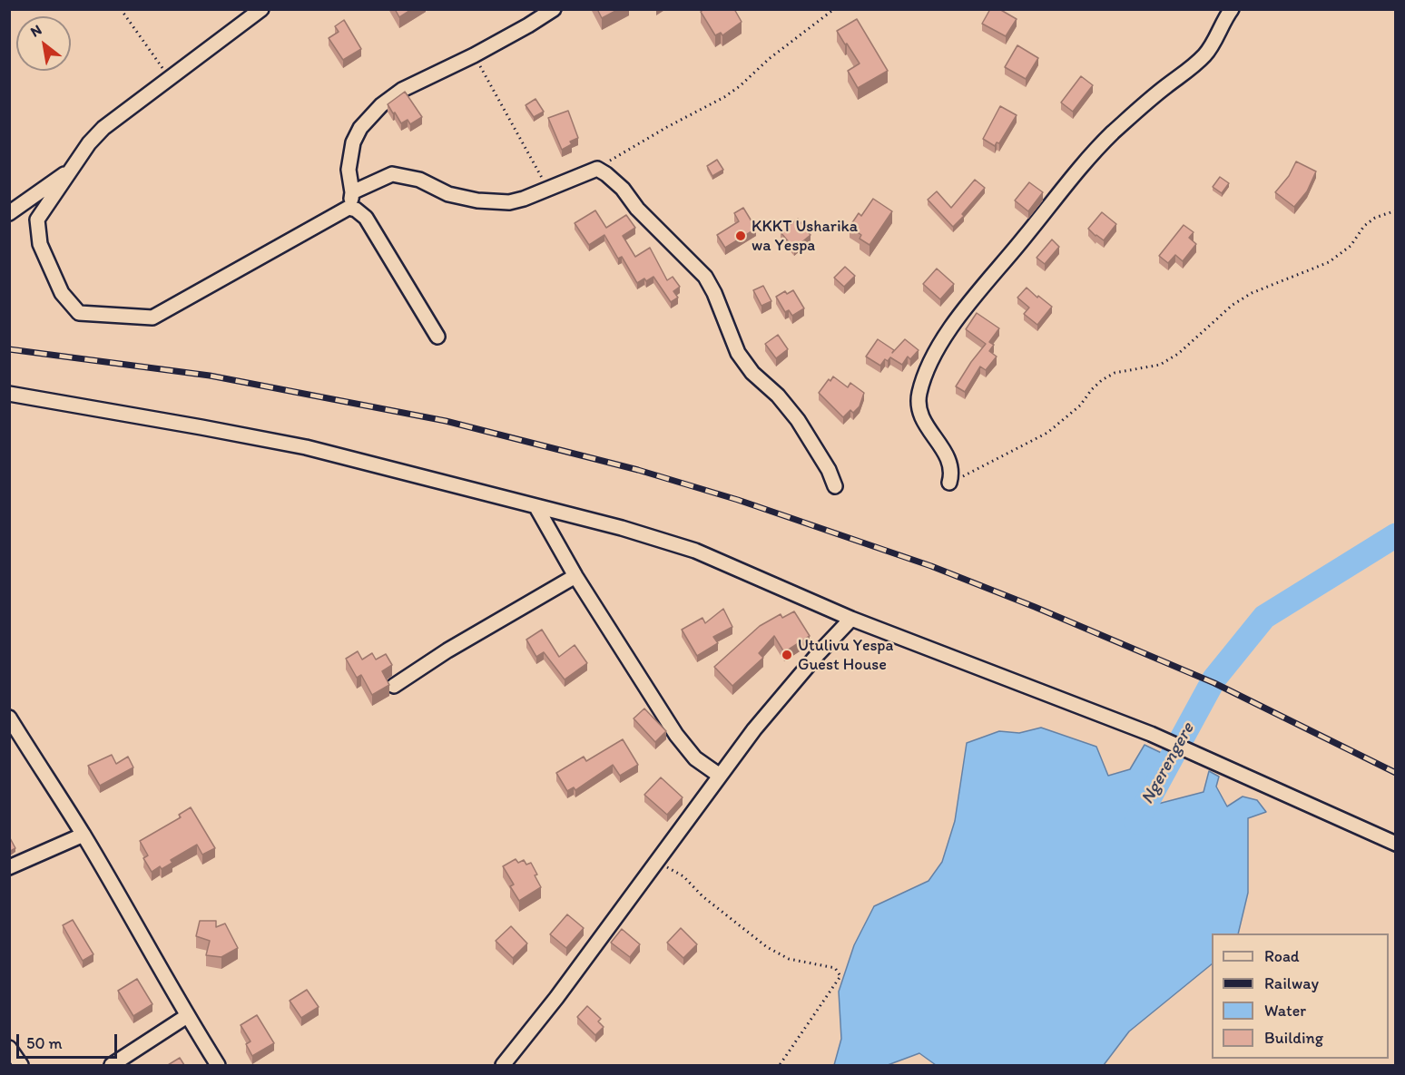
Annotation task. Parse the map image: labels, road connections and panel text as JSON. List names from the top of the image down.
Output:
{
  "water": ["Ngerengere"],
  "places": ["KKKT Usharika wa Yespa", "Utulivu Yespa Guest House"],
  "legend": [
    "Road",
    "Railway",
    "Water",
    "Building"
  ],
  "scale_bar": "50 m",
  "north": "top left"
}
